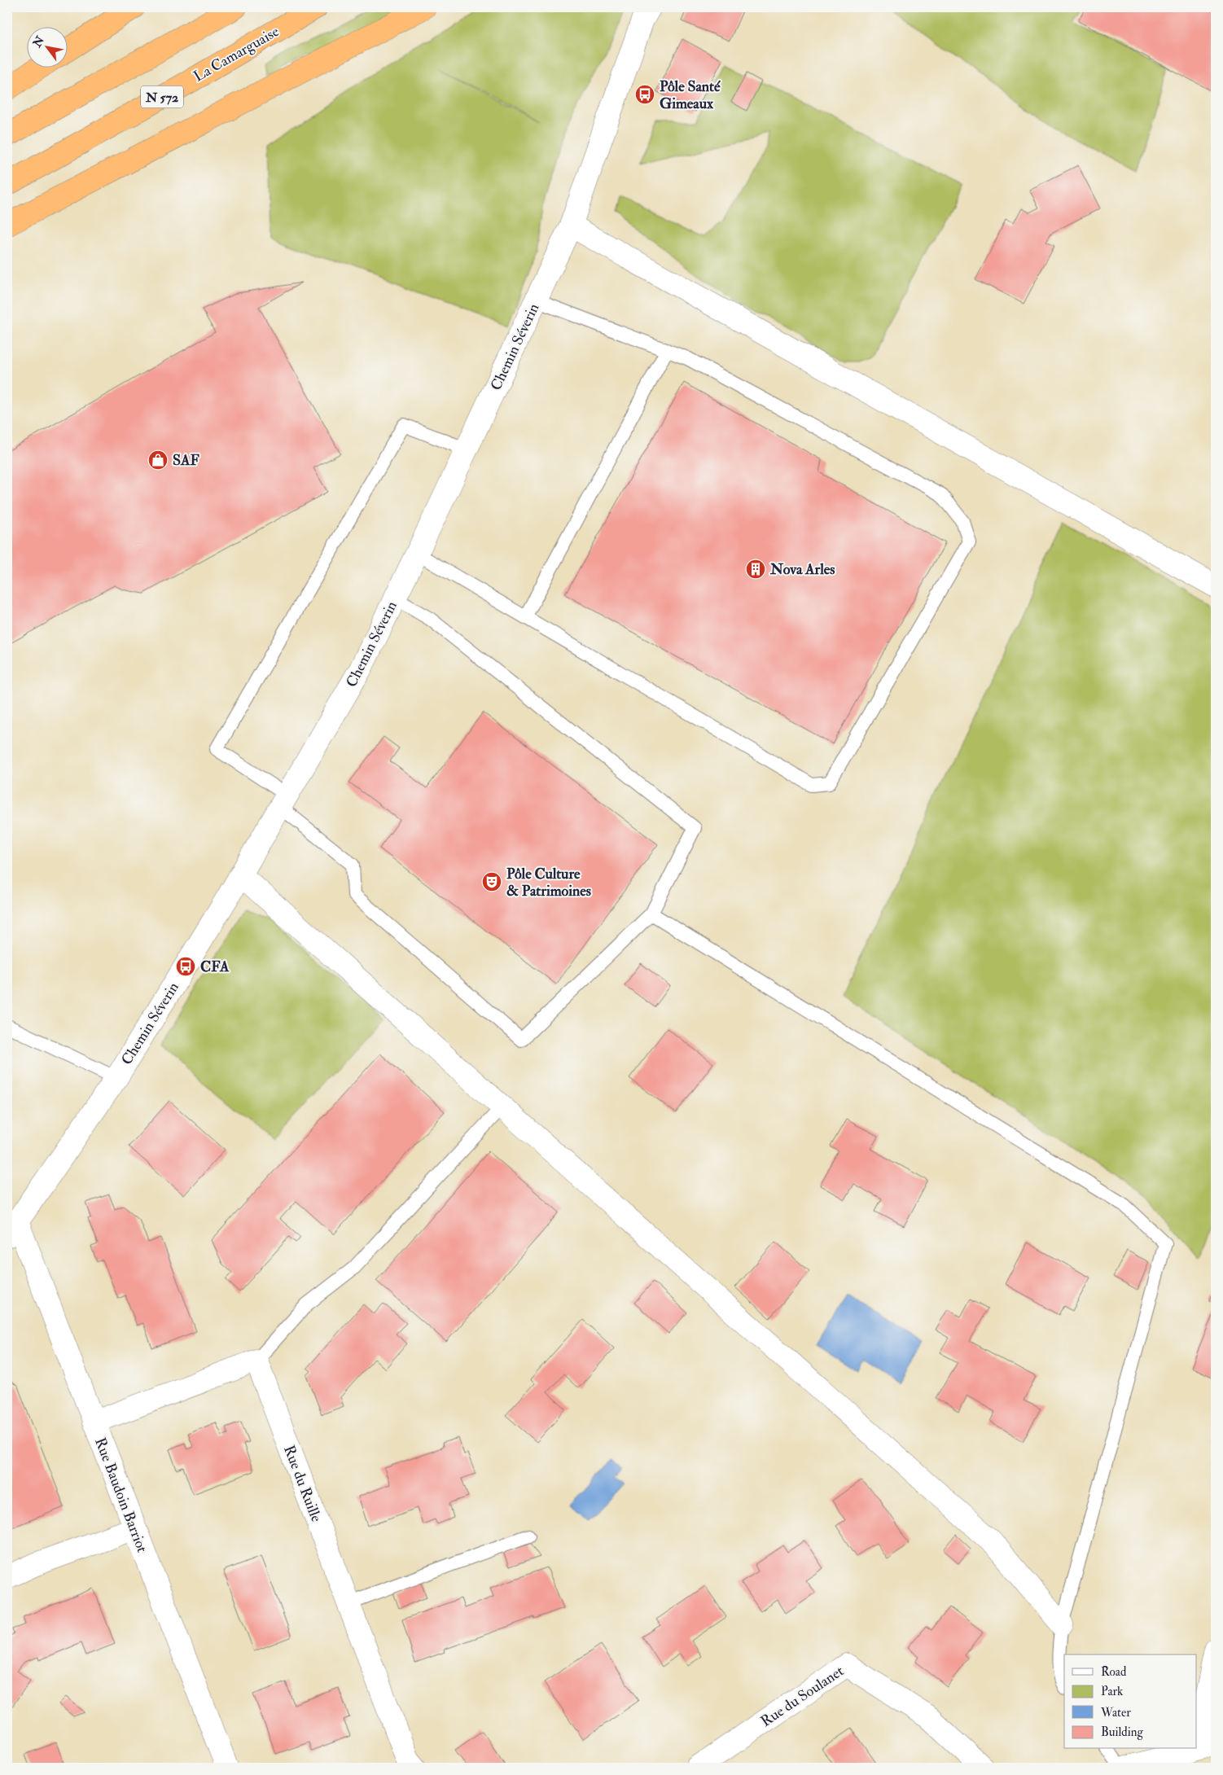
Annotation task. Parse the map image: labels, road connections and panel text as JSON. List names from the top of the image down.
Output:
{
  "streets": {
    "highway": ["La Camarguaise", "N 572"],
    "street": [
      "Chemin Séverin",
      "Rue du Ruille",
      "Rue Baudoin Barriot",
      "Rue du Soulanet"
    ]
  },
  "crossings": [
    ["Chemin Séverin", "Rue Baudoin Barriot"]
  ],
  "places": {
    "bus stop": ["Pôle Santé Gimeaux", "CFA"],
    "shop": ["SAF"],
    "building": ["Nova Arles"],
    "theatre": ["Pôle Culture & Patrimoines"]
  },
  "legend": [
    "Road",
    "Park",
    "Water",
    "Building"
  ],
  "north": "top left"
}
